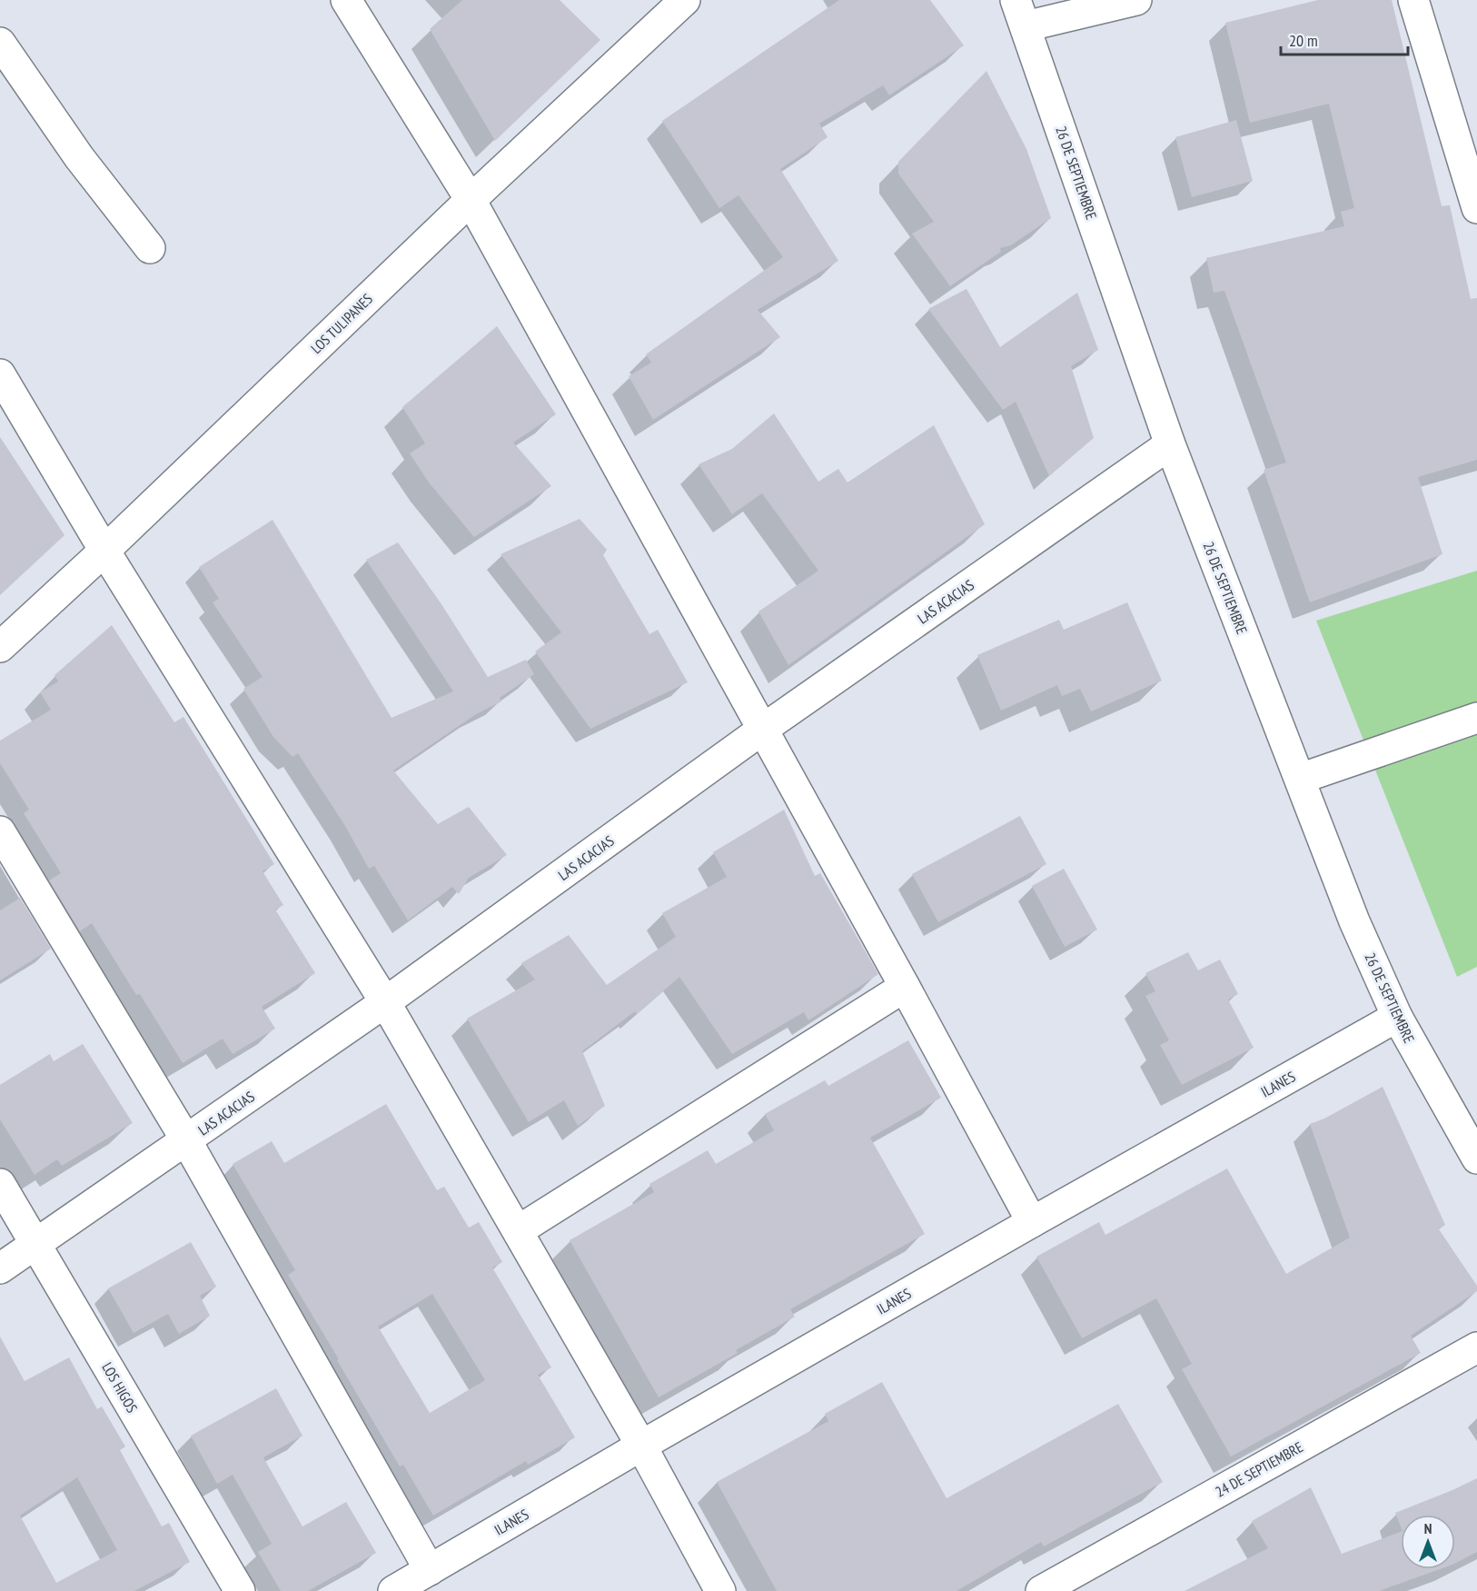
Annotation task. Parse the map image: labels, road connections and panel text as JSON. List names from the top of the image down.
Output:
{
  "streets": {
    "street": [
      "26 DE SEPTIEMBRE",
      "LOS TULIPANES",
      "LAS ACACIAS",
      "ILANES",
      "LOS HIGOS",
      "24 DE SEPTIEMBRE"
    ]
  },
  "crossings": [
    ["26 DE SEPTIEMBRE", "LAS ACACIAS"],
    ["26 DE SEPTIEMBRE", "ILANES"],
    ["LAS ACACIAS", "LOS HIGOS"]
  ],
  "scale_bar": "20 m",
  "north": "top"
}
